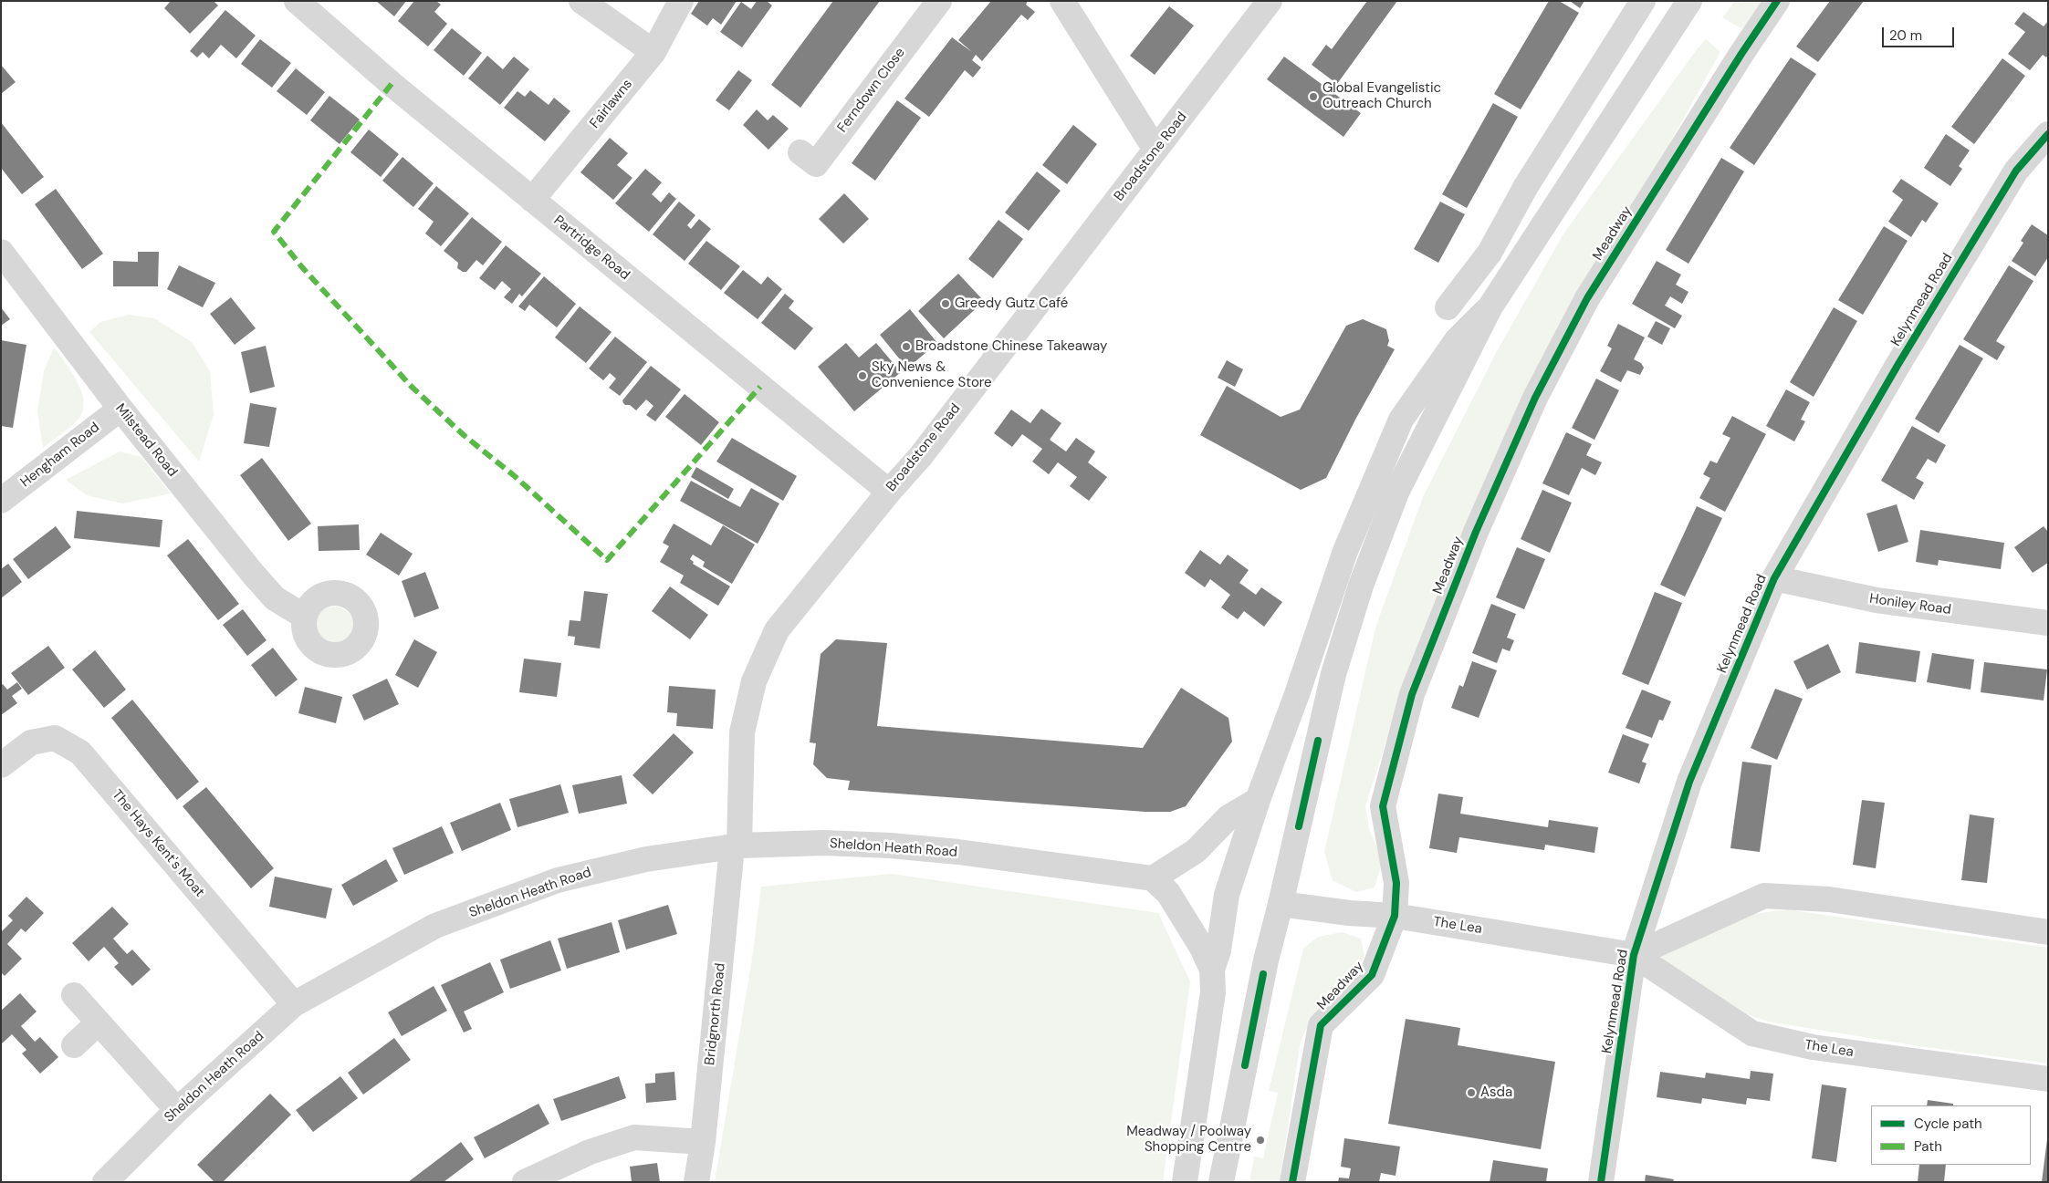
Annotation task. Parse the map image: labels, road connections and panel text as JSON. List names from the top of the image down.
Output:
{
  "streets": {
    "street": [
      "Ferndown Close",
      "Fairlawns",
      "Broadstone Road",
      "Meadway",
      "Partridge Road",
      "Kelynmead Road",
      "Milstead Road",
      "Hengham Road",
      "Honiley Road",
      "The Hays Kent's Moat",
      "Sheldon Heath Road",
      "The Lea",
      "Bridgnorth Road"
    ]
  },
  "crossings": [
    ["Fairlawns", "Partridge Road"],
    ["Broadstone Road", "Partridge Road"],
    ["Broadstone Road", "Sheldon Heath Road"],
    ["Broadstone Road", "Bridgnorth Road"],
    ["Meadway", "The Lea"],
    ["Kelynmead Road", "Honiley Road"],
    ["Kelynmead Road", "The Lea"],
    ["Milstead Road", "Hengham Road"],
    ["The Hays Kent's Moat", "Sheldon Heath Road"],
    ["Sheldon Heath Road", "Bridgnorth Road"]
  ],
  "places": [
    "Global Evangelistic Outreach Church",
    "Greedy Gutz Café",
    "Broadstone Chinese Takeaway",
    "Sky News & Convenience Store",
    "Asda",
    "Meadway / Poolway Shopping Centre"
  ],
  "legend": ["Cycle path", "Path"],
  "scale_bar": "20 m"
}
